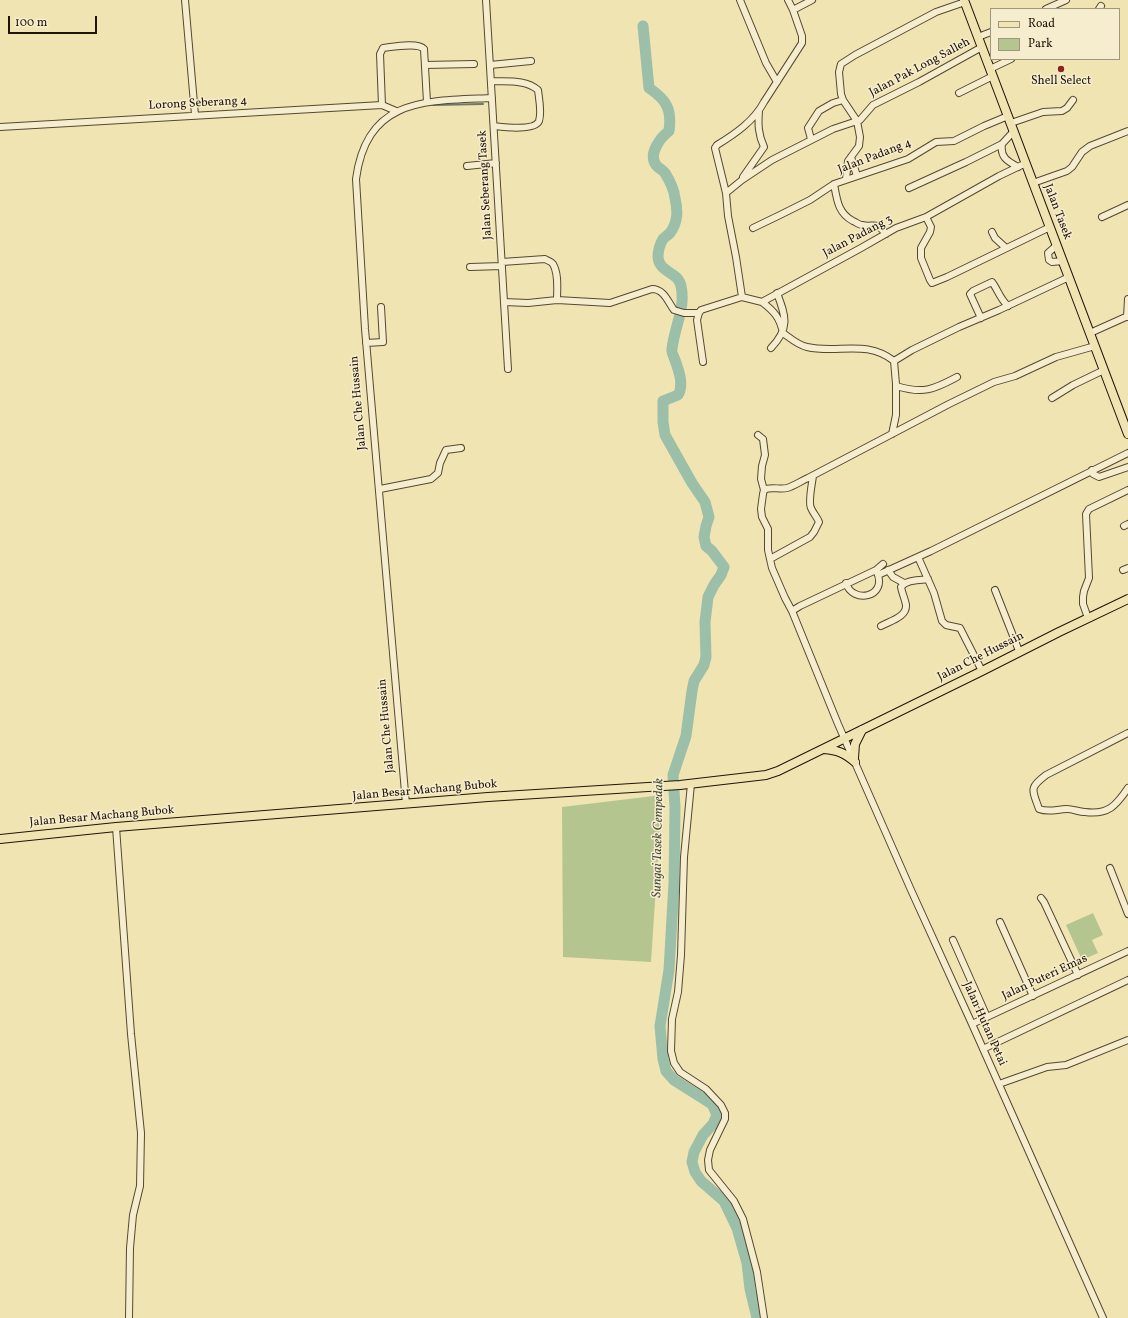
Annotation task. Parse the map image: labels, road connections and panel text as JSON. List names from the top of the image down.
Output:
{
  "streets": {
    "main road": ["Jalan Tasek", "Jalan Che Hussain", "Jalan Besar Machang Bubok"],
    "street": [
      "Jalan Pak Long Salleh",
      "Lorong Seberang 4",
      "Jalan Padang 4",
      "Jalan Seberang Tasek",
      "Jalan Padang 3",
      "Jalan Puteri Emas",
      "Jalan Hutan Petai"
    ]
  },
  "crossings": [
    ["Jalan Pak Long Salleh", "Jalan Tasek"],
    ["Lorong Seberang 4", "Jalan Che Hussain"],
    ["Jalan Padang 4", "Jalan Tasek"],
    ["Jalan Seberang Tasek", "Jalan Che Hussain"],
    ["Jalan Tasek", "Jalan Padang 3"],
    ["Jalan Che Hussain", "Jalan Besar Machang Bubok"],
    ["Jalan Che Hussain", "Jalan Hutan Petai"],
    ["Jalan Besar Machang Bubok", "Jalan Hutan Petai"],
    ["Jalan Puteri Emas", "Jalan Hutan Petai"]
  ],
  "water": ["Sungai Tasek Cempedak"],
  "places": ["Shell Select"],
  "legend": ["Road", "Park"],
  "scale_bar": "100 m"
}
